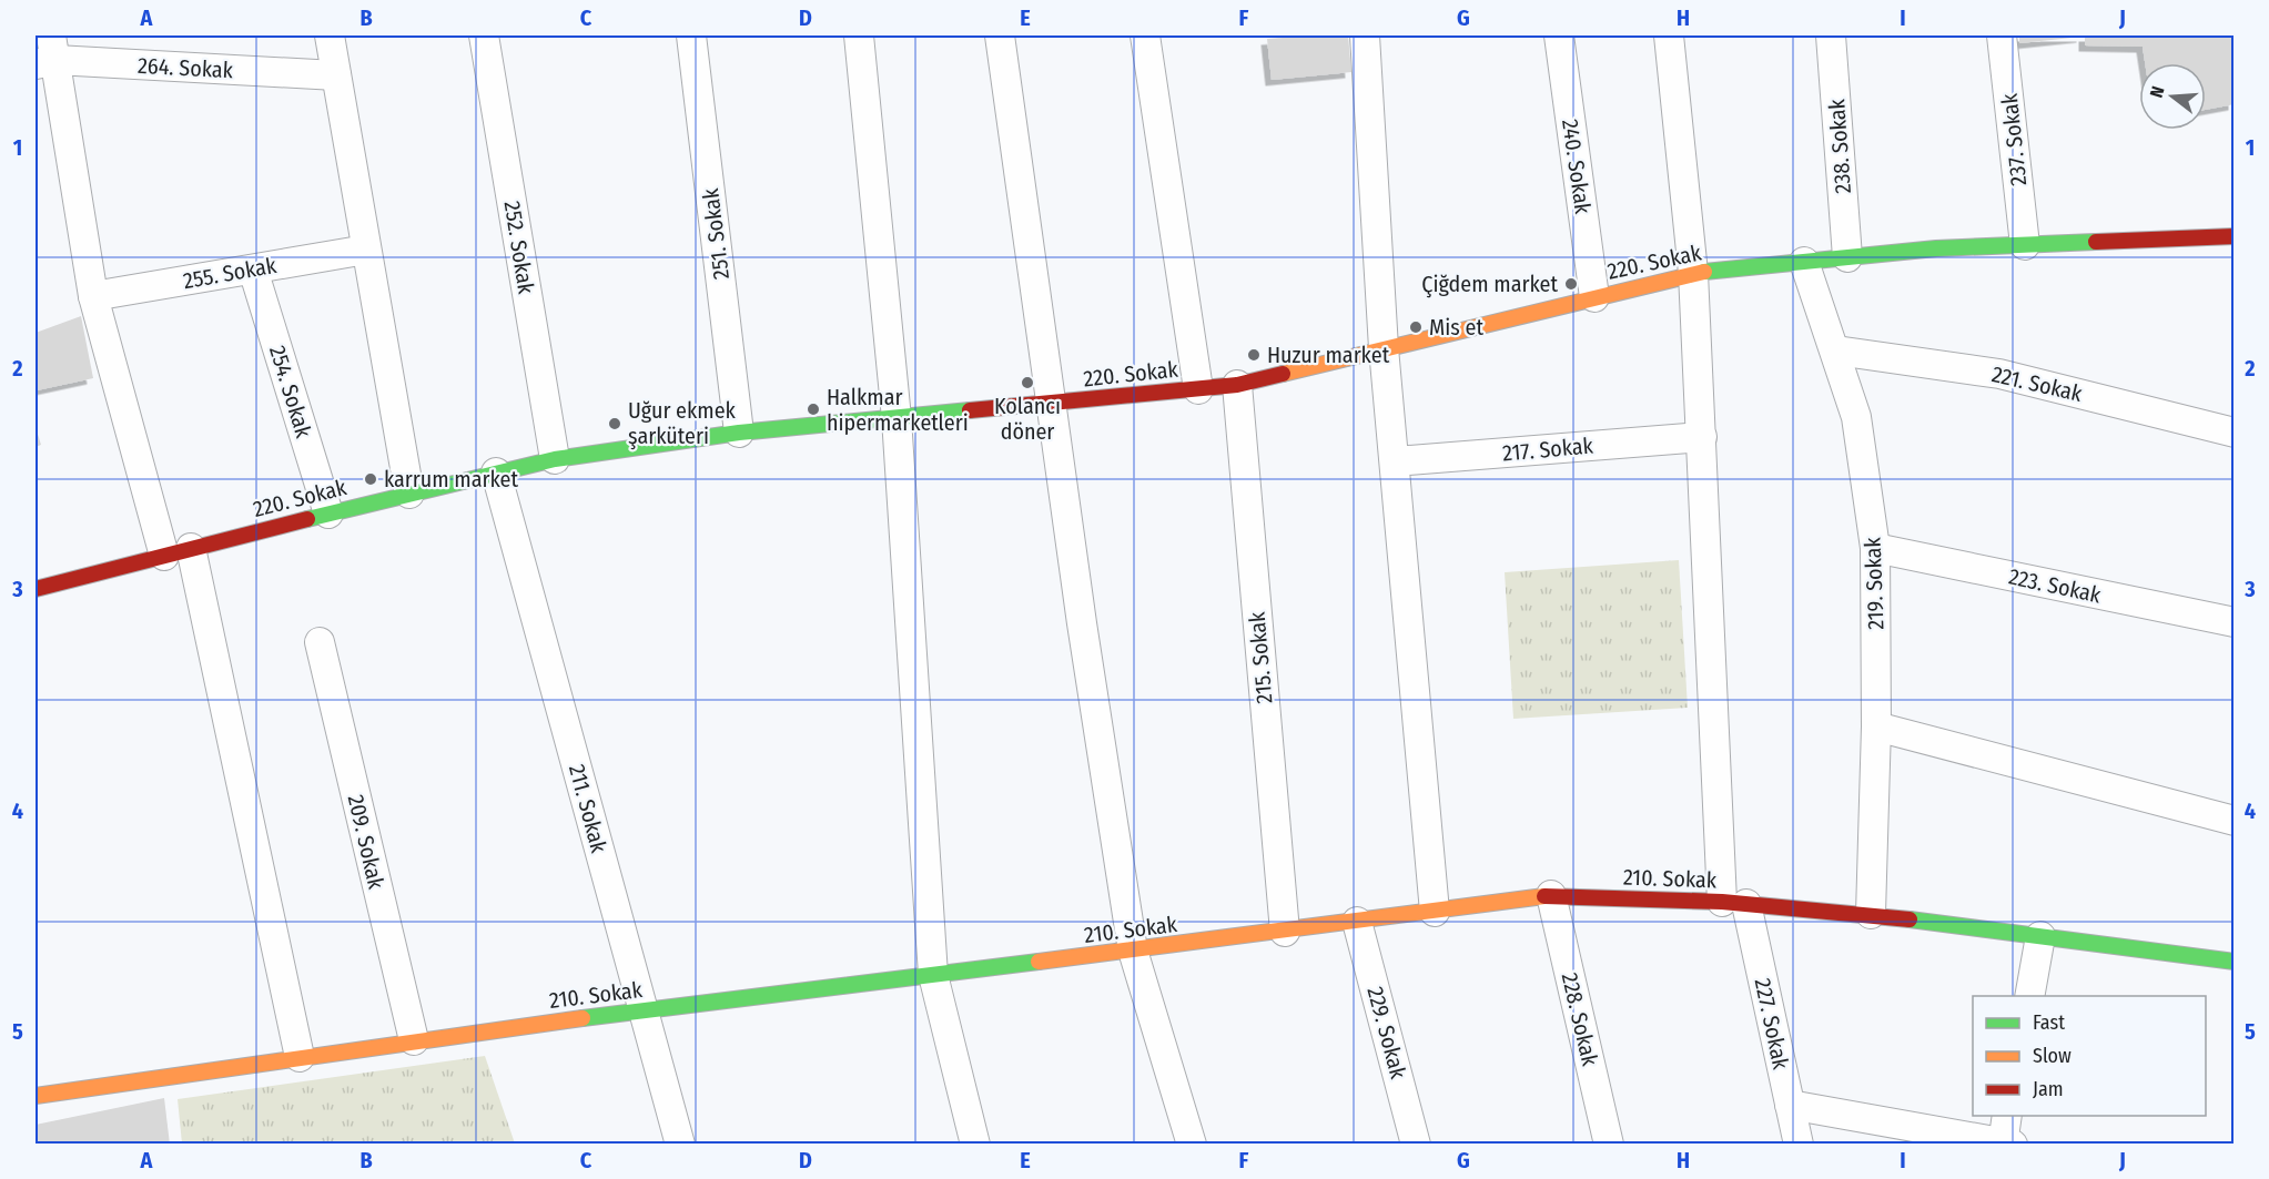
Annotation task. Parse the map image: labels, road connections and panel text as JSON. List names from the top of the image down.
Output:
{
  "streets": {
    "street": [
      "264. Sokak",
      "237. Sokak",
      "238. Sokak",
      "240. Sokak",
      "251. Sokak",
      "252. Sokak",
      "220. Sokak",
      "255. Sokak",
      "221. Sokak",
      "254. Sokak",
      "217. Sokak",
      "219. Sokak",
      "223. Sokak",
      "215. Sokak",
      "211. Sokak",
      "209. Sokak",
      "210. Sokak",
      "228. Sokak",
      "227. Sokak",
      "229. Sokak"
    ]
  },
  "crossings": [
    ["237. Sokak", "220. Sokak"],
    ["238. Sokak", "220. Sokak"],
    ["240. Sokak", "220. Sokak"],
    ["251. Sokak", "220. Sokak"],
    ["252. Sokak", "220. Sokak"],
    ["220. Sokak", "254. Sokak"],
    ["220. Sokak", "219. Sokak"],
    ["220. Sokak", "215. Sokak"],
    ["220. Sokak", "211. Sokak"],
    ["220. Sokak", "227. Sokak"],
    ["255. Sokak", "254. Sokak"],
    ["221. Sokak", "219. Sokak"],
    ["217. Sokak", "227. Sokak"],
    ["219. Sokak", "223. Sokak"],
    ["219. Sokak", "210. Sokak"],
    ["215. Sokak", "210. Sokak"],
    ["211. Sokak", "210. Sokak"],
    ["209. Sokak", "210. Sokak"],
    ["210. Sokak", "228. Sokak"],
    ["210. Sokak", "227. Sokak"],
    ["210. Sokak", "229. Sokak"]
  ],
  "places": [
    "Çiğdem market",
    "Mis et",
    "Huzur market",
    "Kolancı döner",
    "Halkmar hipermarketleri",
    "Uğur ekmek şarküteri",
    "karrum market"
  ],
  "legend": ["Fast", "Slow", "Jam"],
  "north": "left",
  "grid": {
    "columns": [
      "A",
      "B",
      "C",
      "D",
      "E",
      "F",
      "G",
      "H",
      "I",
      "J"
    ],
    "rows": [
      "1",
      "2",
      "3",
      "4",
      "5"
    ]
  }
}
